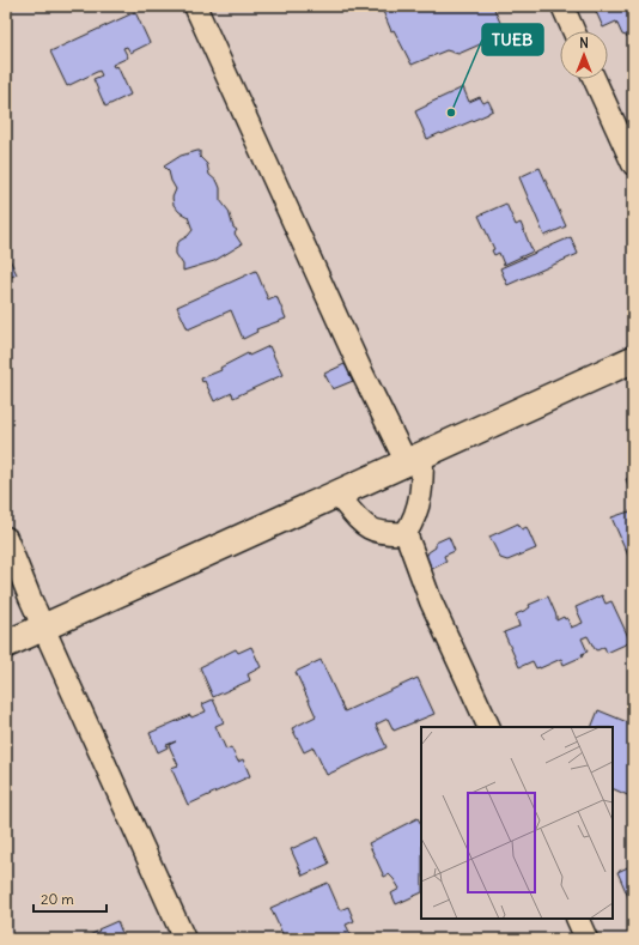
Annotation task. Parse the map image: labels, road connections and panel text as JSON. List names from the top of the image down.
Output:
{
  "places": ["TUEB"],
  "scale_bar": "20 m",
  "north": "top"
}
